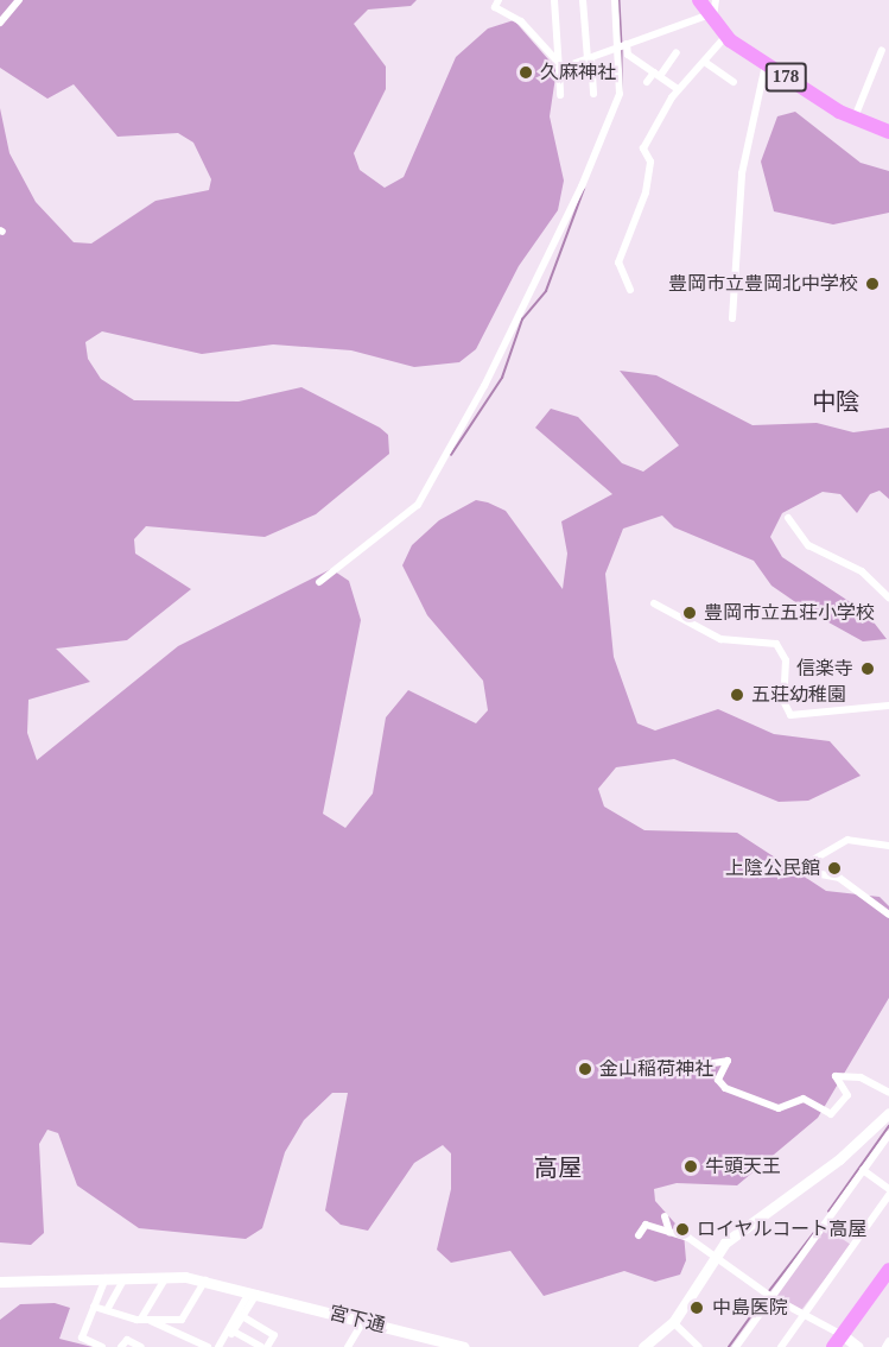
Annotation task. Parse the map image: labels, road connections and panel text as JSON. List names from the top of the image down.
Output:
{
  "streets": {
    "highway": ["178"],
    "street": ["宮下通"]
  },
  "districts": ["中陰", "高屋"],
  "places": [
    "久麻神社",
    "豊岡市立豊岡北中学校",
    "豊岡市立五荘小学校",
    "信楽寺",
    "五荘幼稚園",
    "上陰公民館",
    "金山稲荷神社",
    "牛頭天王",
    "ロイヤルコート高屋",
    "中島医院"
  ]
}
